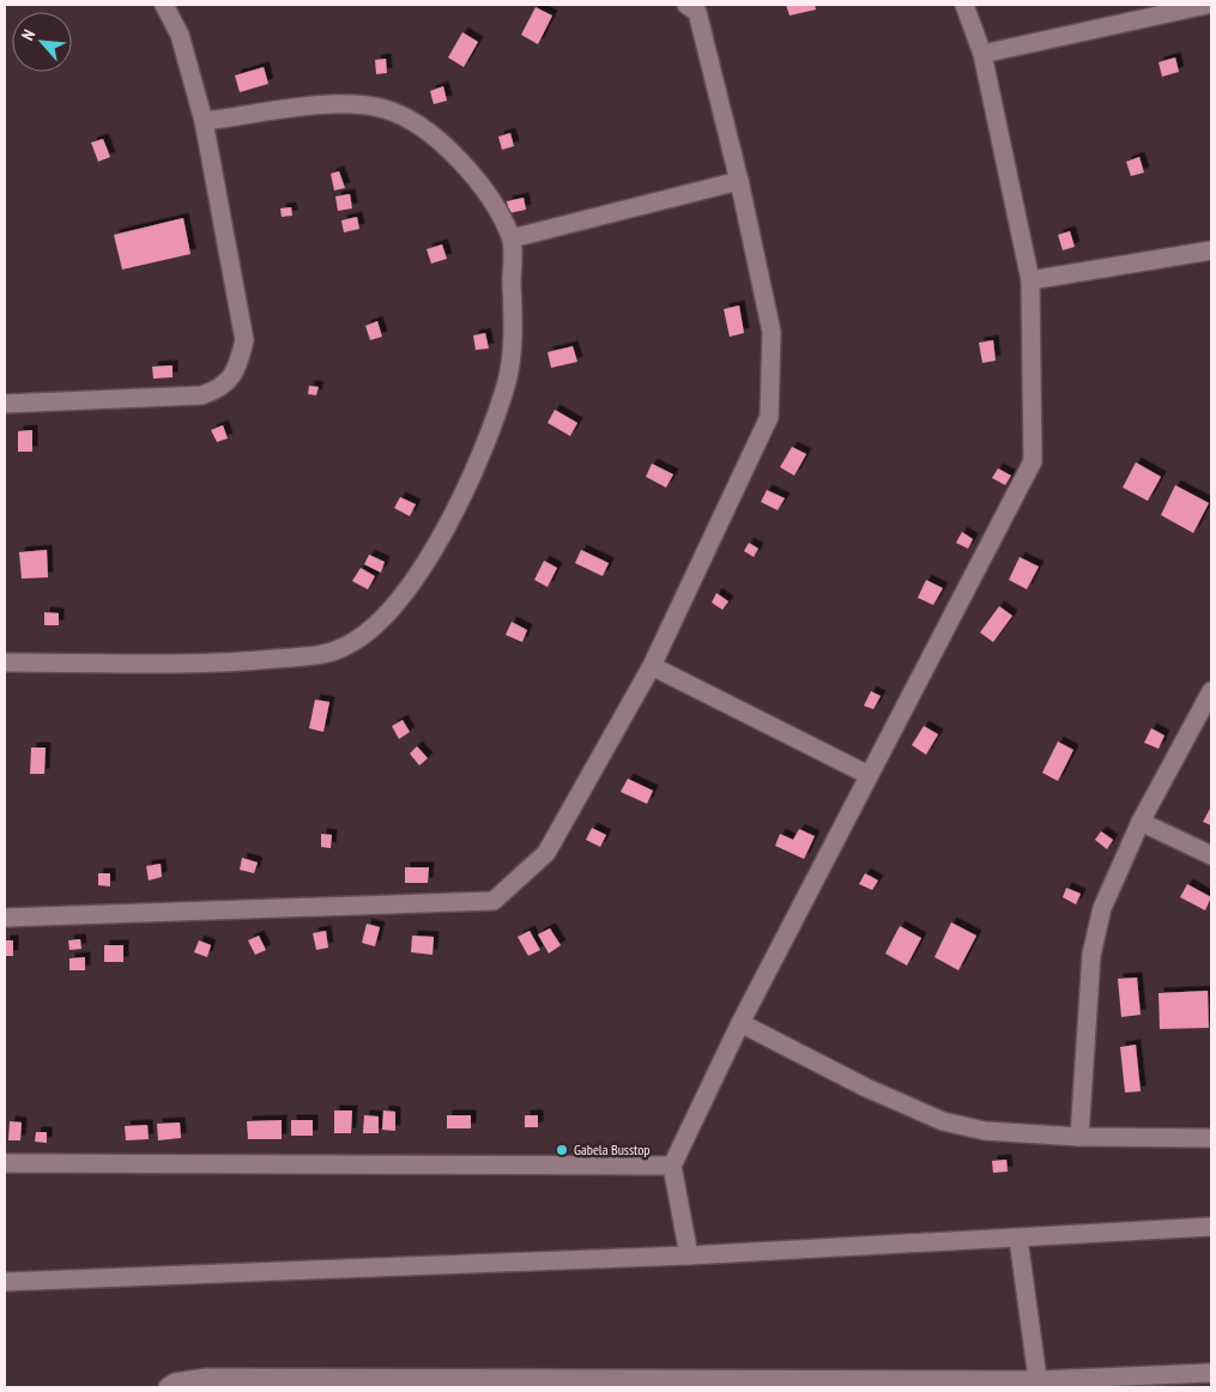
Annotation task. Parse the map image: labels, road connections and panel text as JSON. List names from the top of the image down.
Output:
{
  "places": ["Gabela Busstop"],
  "north": "top left"
}
